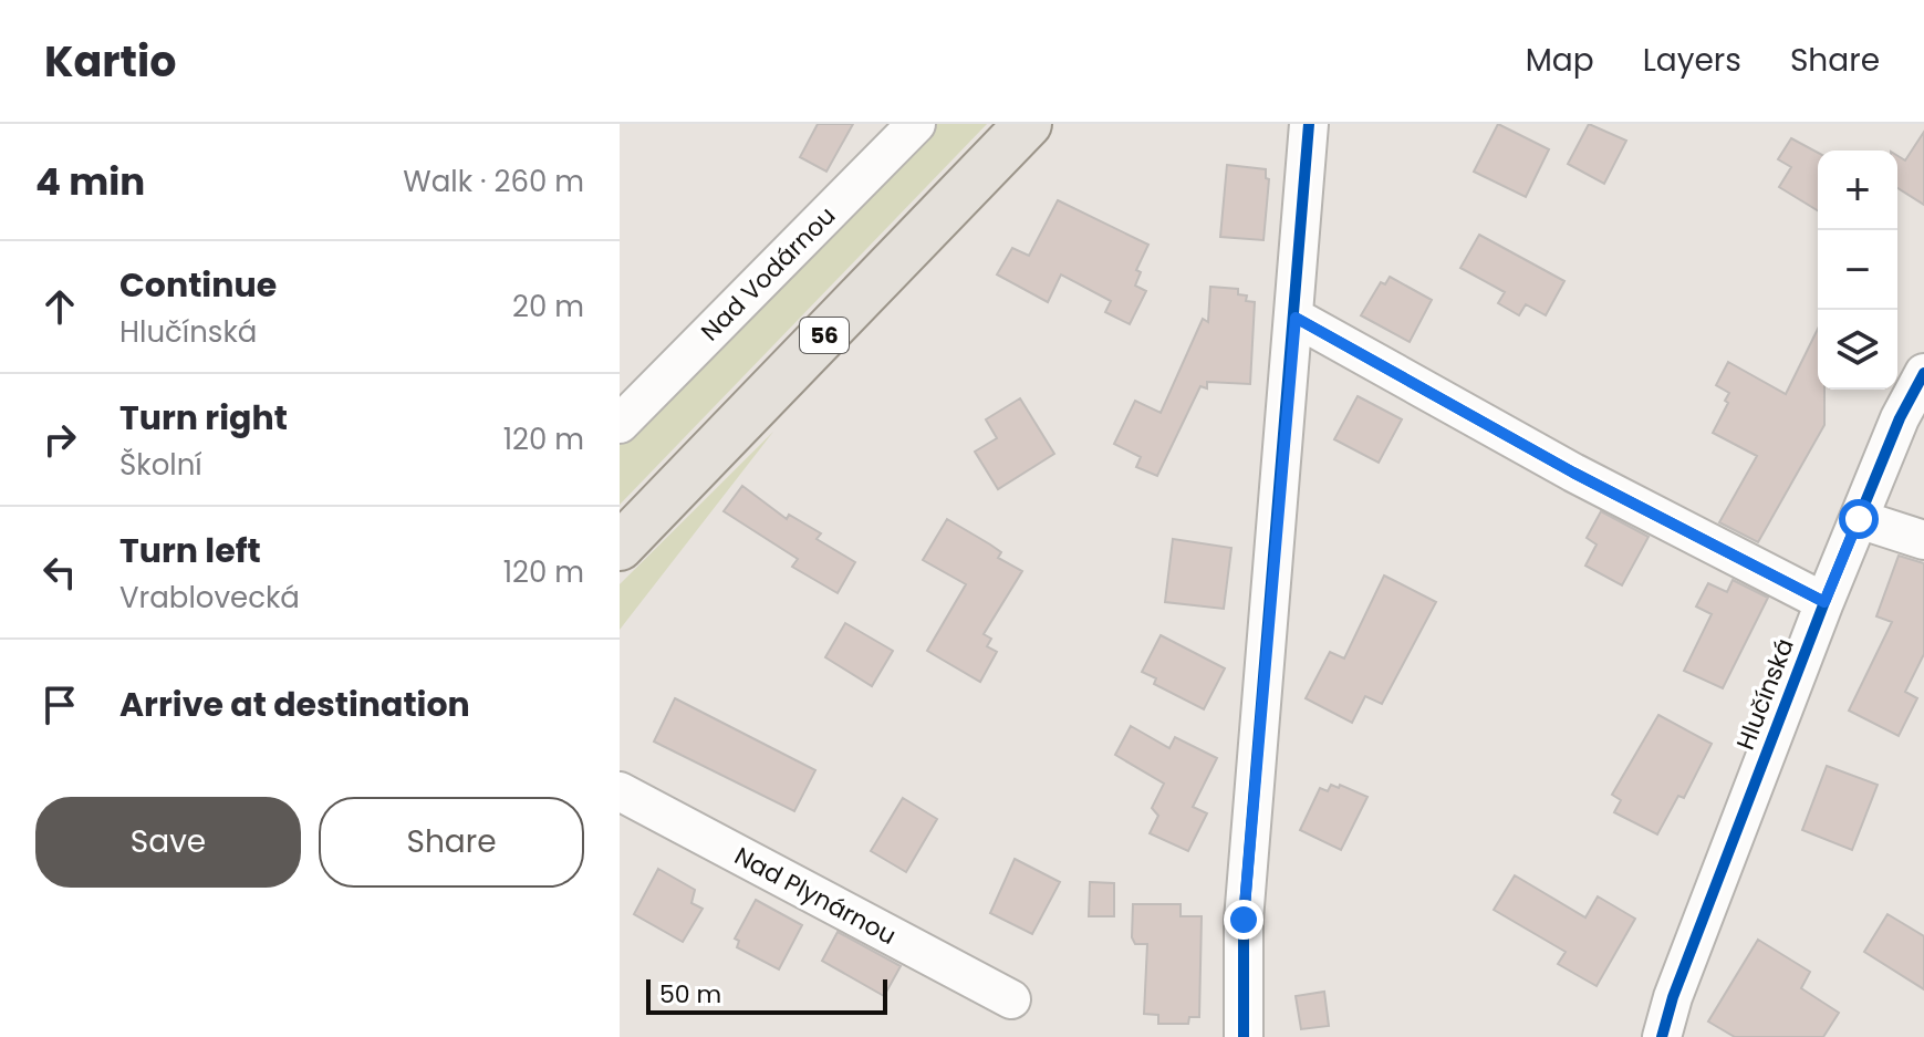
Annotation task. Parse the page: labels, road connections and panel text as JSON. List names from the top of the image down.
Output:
{
  "streets": {
    "main road": ["56"],
    "street": ["Nad Vodárnou", "Hlučínská", "Nad Plynárnou"]
  },
  "scale_bar": "50 m",
  "page": {
    "header": "Kartio",
    "nav": ["Map", "Layers", "Share"],
    "heading": ["4 min", "Walk · 260 m"],
    "map_buttons": ["+", "−"],
    "list": [
      ["Continue", "Hlučínská", "20 m"],
      ["Turn right", "Školní", "120 m"],
      ["Turn left", "Vrablovecká", "120 m"],
      "Arrive at destination"
    ],
    "buttons": ["Save", "Share"],
    "scale": "50 m"
  }
}
